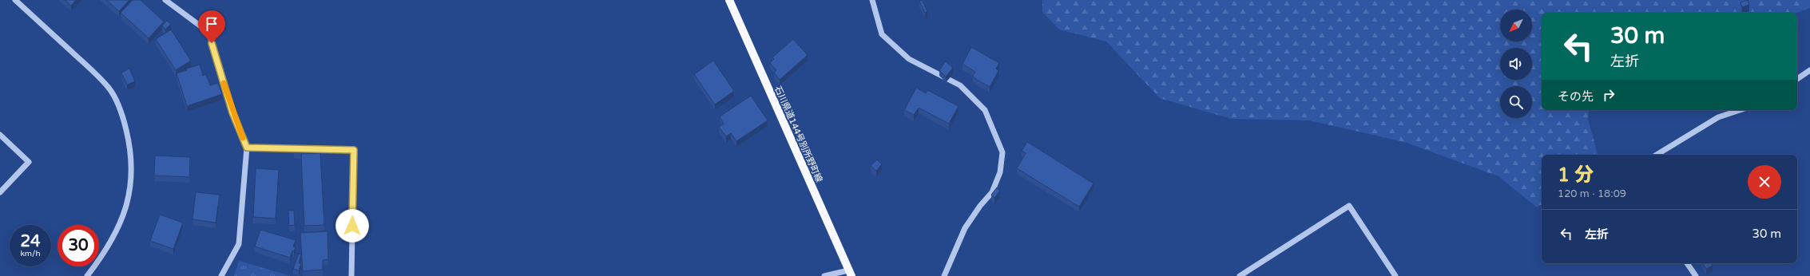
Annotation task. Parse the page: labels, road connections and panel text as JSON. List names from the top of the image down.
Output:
{
  "streets": {
    "main road": ["石川県道144号別所野町線"]
  },
  "north": "bottom left",
  "page": {
    "turn": ["30 m", "左折"],
    "then": "その先",
    "heading": ["1 分", "120 m · 18:09"],
    "list": [
      {
        "name": "左折",
        "value": "30 m"
      }
    ],
    "speed": "24 km/h",
    "limit": "30"
  }
}
